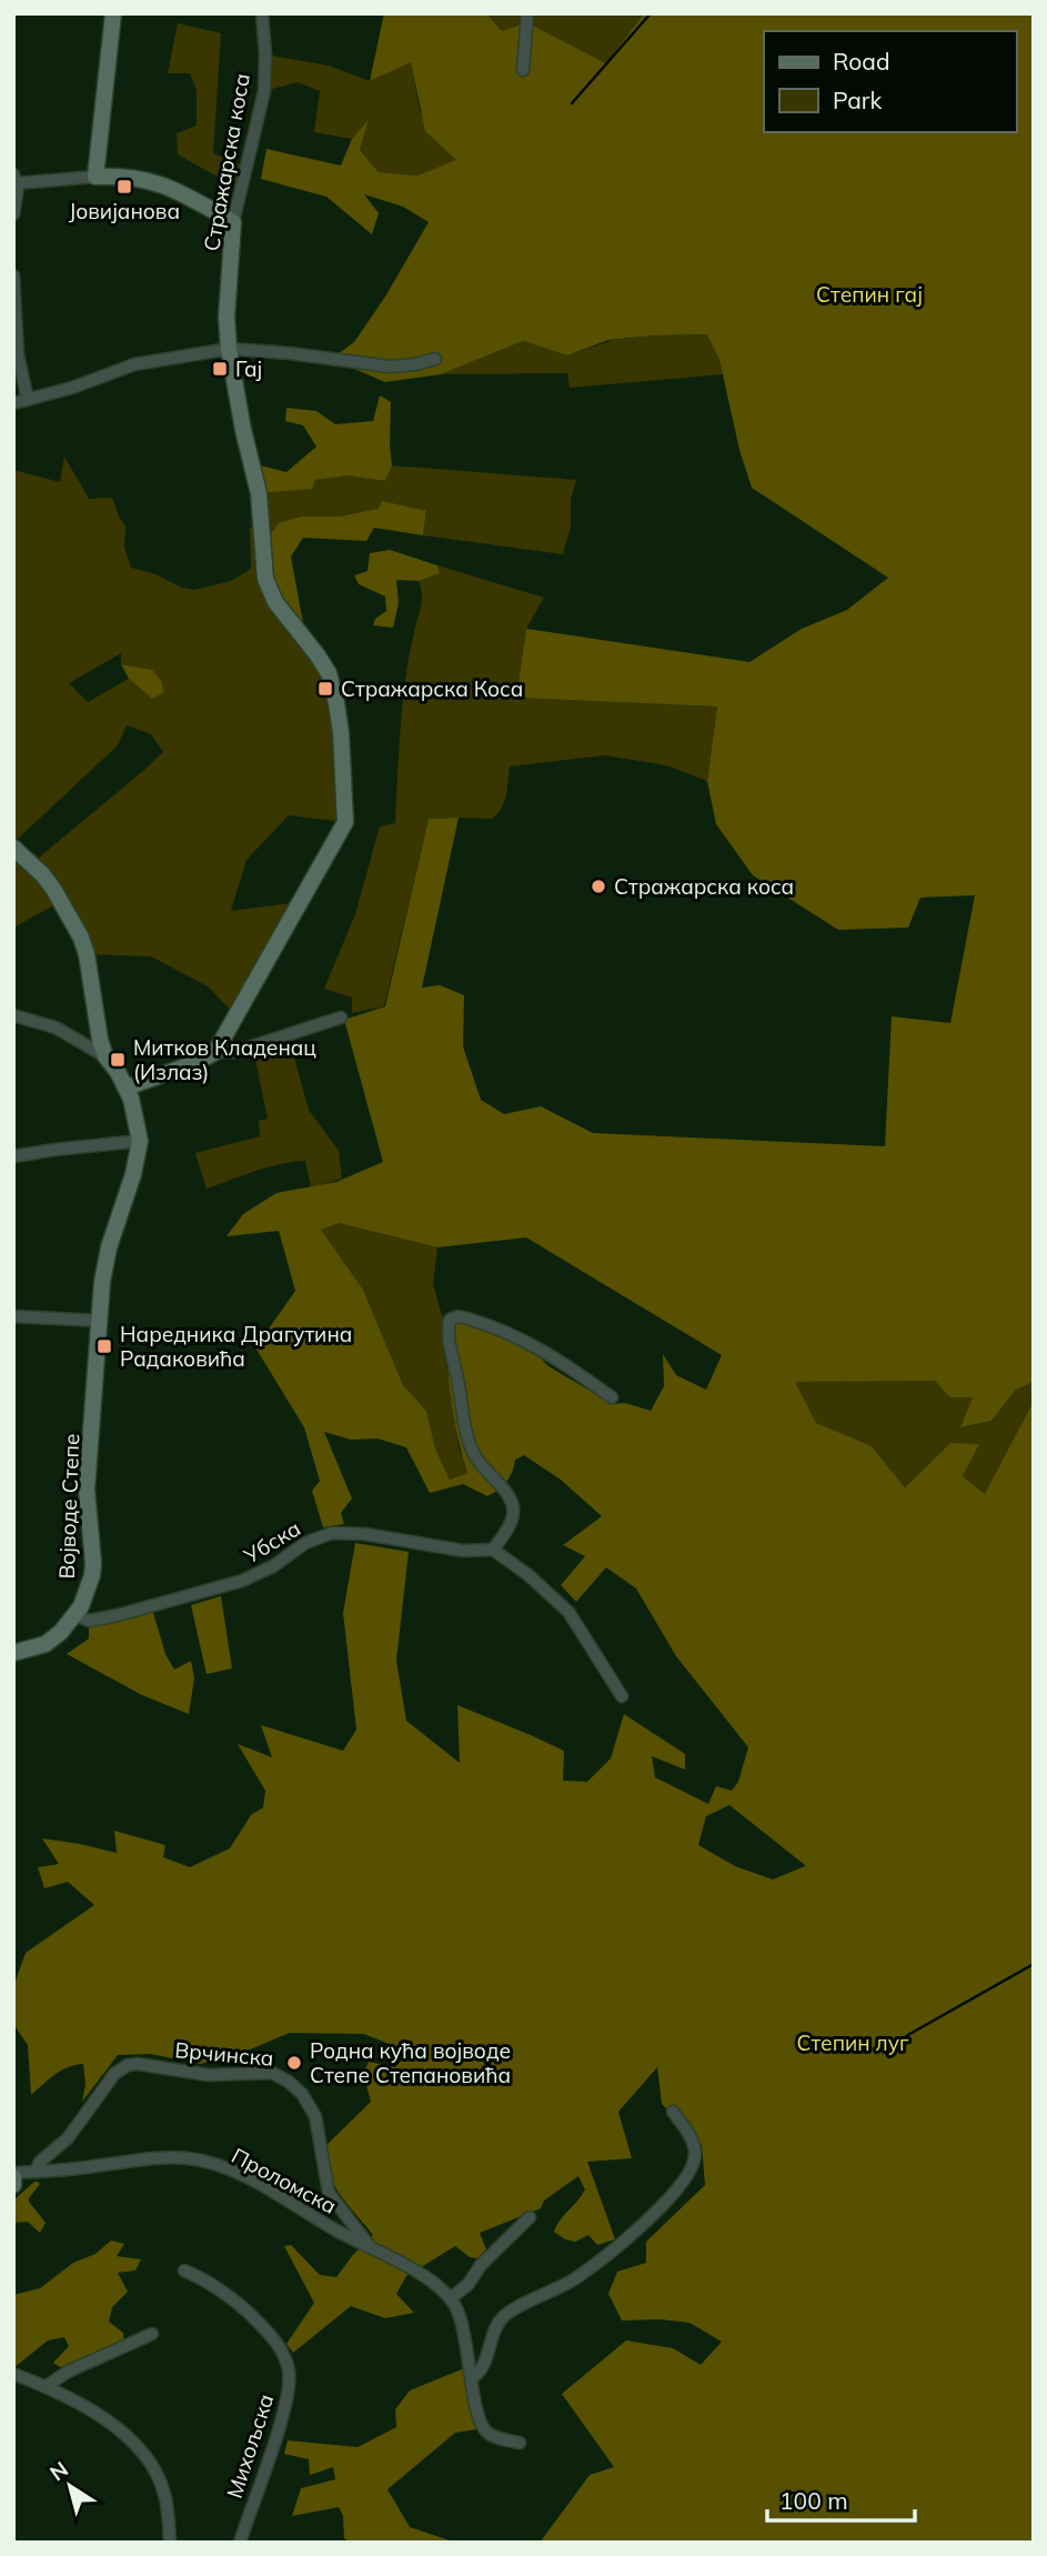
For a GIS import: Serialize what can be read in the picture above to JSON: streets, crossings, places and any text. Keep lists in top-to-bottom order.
{
  "streets": {
    "street": [
      "Стражарска коса",
      "Војводе Степе",
      "Убска",
      "Врчинска",
      "Проломска",
      "Михољска"
    ]
  },
  "crossings": [
    ["Војводе Степе", "Убска"],
    ["Врчинска", "Проломска"]
  ],
  "parks": ["Степин гај", "Степин луг"],
  "places": {
    "transit": [
      "Јовијанова",
      "Гај",
      "Стражарска Коса",
      "Митков Кладенац (Излаз)",
      "Наредника Драгутина Радаковића"
    ],
    "other": ["Стражарска коса", "Родна кућа војводе Степе Степановића"]
  },
  "legend": ["Road", "Park"],
  "scale_bar": "100 m",
  "north": "top left"
}
